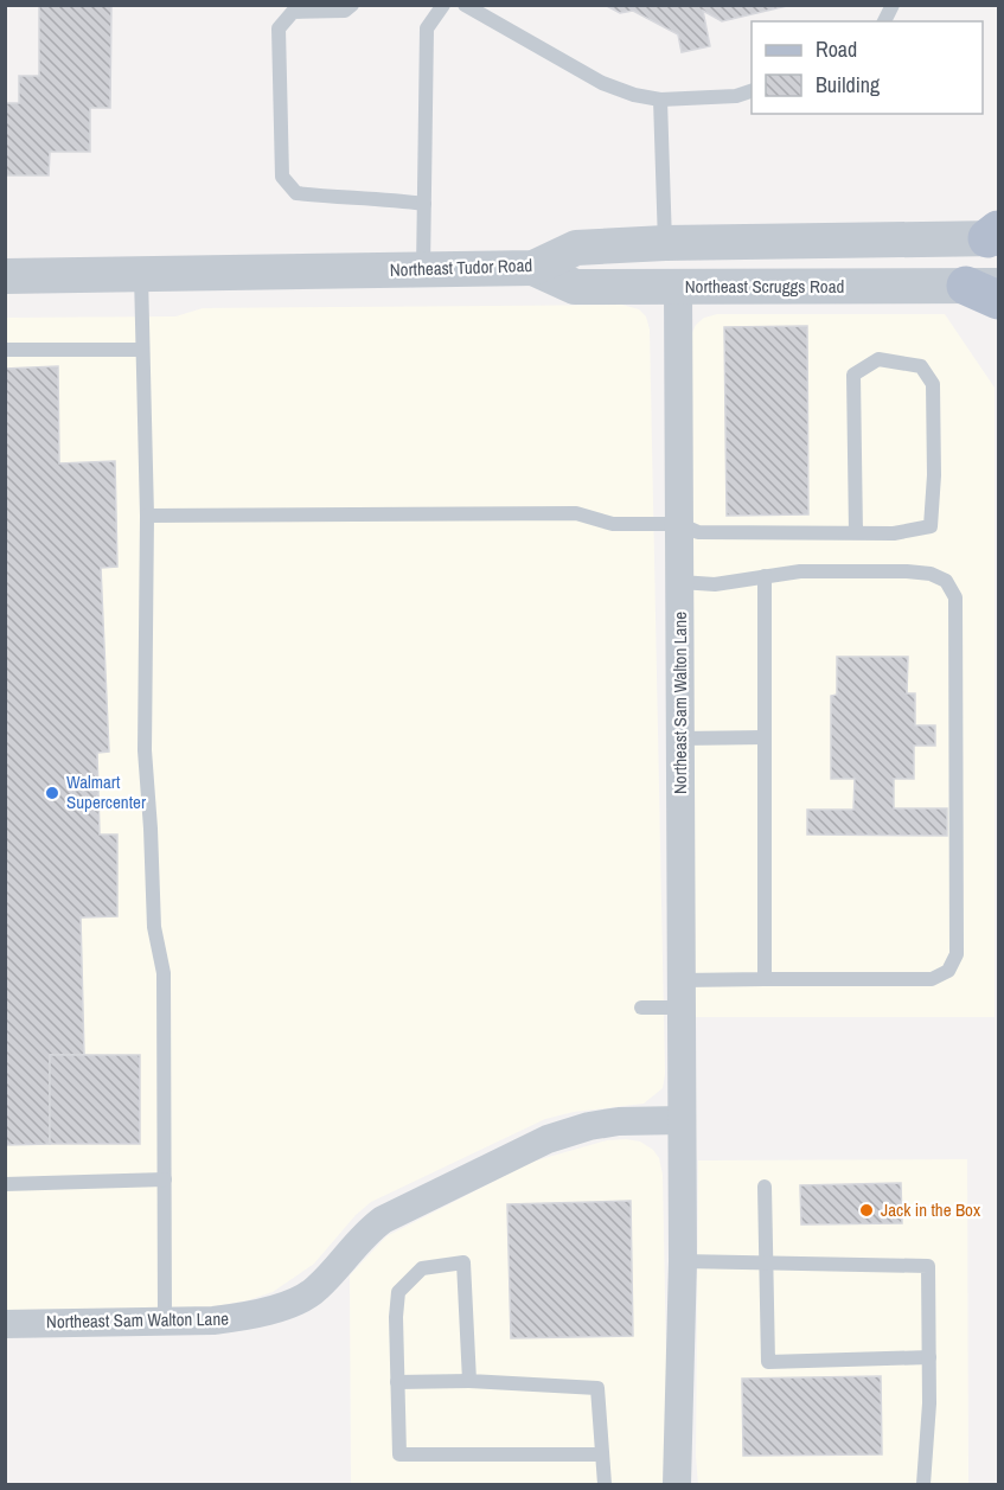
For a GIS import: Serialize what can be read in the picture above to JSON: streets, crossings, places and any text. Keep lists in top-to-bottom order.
{
  "streets": {
    "street": ["Northeast Tudor Road", "Northeast Scruggs Road", "Northeast Sam Walton Lane"]
  },
  "crossings": [
    ["Northeast Tudor Road", "Northeast Scruggs Road"],
    ["Northeast Scruggs Road", "Northeast Sam Walton Lane"]
  ],
  "places": ["Walmart Supercenter", "Jack in the Box"],
  "legend": ["Road", "Building"]
}
